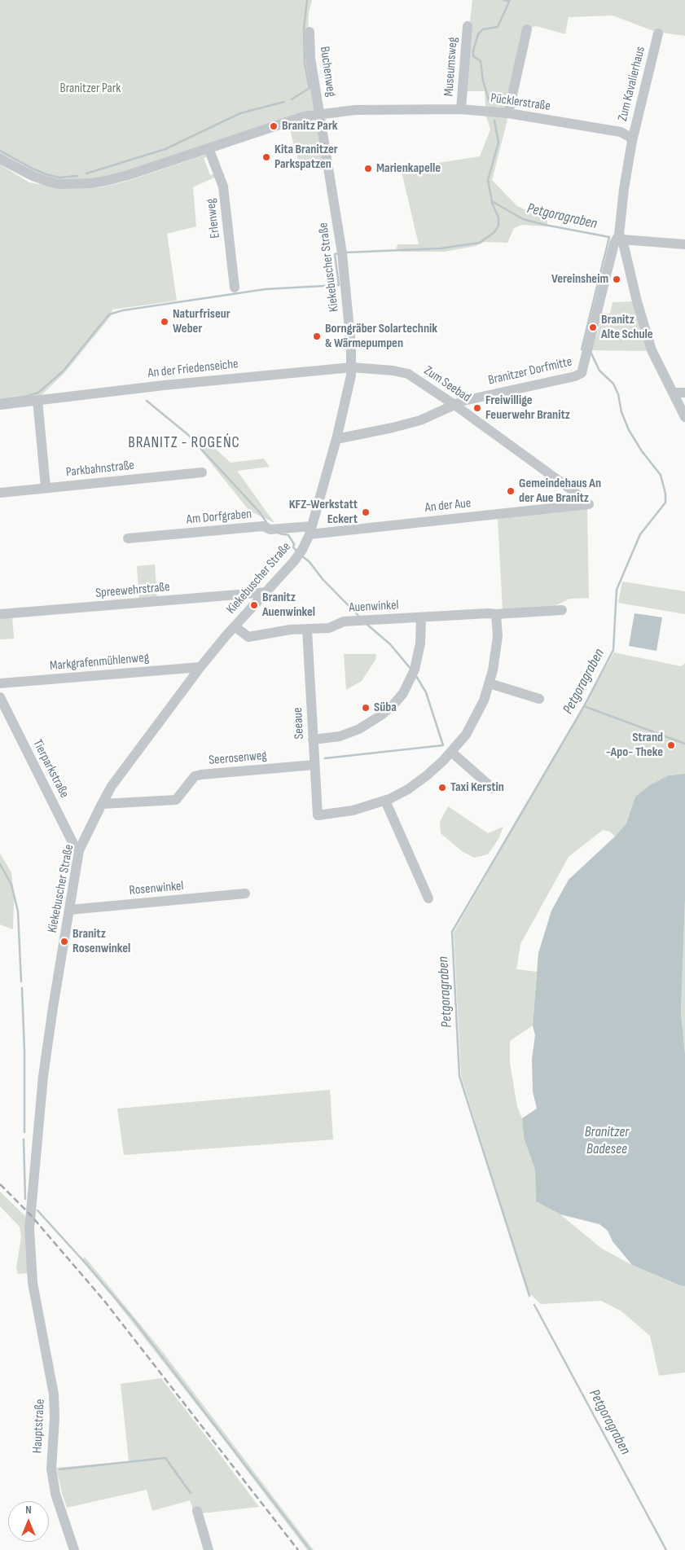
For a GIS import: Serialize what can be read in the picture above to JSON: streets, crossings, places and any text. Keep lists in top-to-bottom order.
{
  "streets": {
    "street": [
      "Museumsweg",
      "Buchenweg",
      "Zum Kavalierhaus",
      "Pücklerstraße",
      "Erlenweg",
      "Kiekebuscher Straße",
      "An der Friedenseiche",
      "Branitzer Dorfmitte",
      "Zum Seebad",
      "Parkbahnstraße",
      "An der Aue",
      "Am Dorfgraben",
      "Spreewehrstraße",
      "Auenwinkel",
      "Markgrafenmühlenweg",
      "Seeaue",
      "Seerosenweg",
      "Tierparkstraße",
      "Rosenwinkel",
      "Hauptstraße"
    ]
  },
  "crossings": [
    ["Museumsweg", "Pücklerstraße"],
    ["Buchenweg", "Pücklerstraße"],
    ["Buchenweg", "Kiekebuscher Straße"],
    ["Zum Kavalierhaus", "Pücklerstraße"],
    ["Zum Kavalierhaus", "Branitzer Dorfmitte"],
    ["Pücklerstraße", "Kiekebuscher Straße"],
    ["Pücklerstraße", "Branitzer Dorfmitte"],
    ["Kiekebuscher Straße", "An der Friedenseiche"],
    ["Kiekebuscher Straße", "Branitzer Dorfmitte"],
    ["Kiekebuscher Straße", "Zum Seebad"],
    ["Kiekebuscher Straße", "An der Aue"],
    ["Kiekebuscher Straße", "Am Dorfgraben"],
    ["Kiekebuscher Straße", "Spreewehrstraße"],
    ["Kiekebuscher Straße", "Auenwinkel"],
    ["Kiekebuscher Straße", "Markgrafenmühlenweg"],
    ["Kiekebuscher Straße", "Seerosenweg"],
    ["Kiekebuscher Straße", "Tierparkstraße"],
    ["Kiekebuscher Straße", "Rosenwinkel"],
    ["Kiekebuscher Straße", "Hauptstraße"],
    ["An der Friedenseiche", "Zum Seebad"],
    ["Branitzer Dorfmitte", "Zum Seebad"],
    ["An der Aue", "Am Dorfgraben"],
    ["Auenwinkel", "Seeaue"],
    ["Seeaue", "Seerosenweg"]
  ],
  "districts": ["BRANITZ - ROGEŃC"],
  "water": ["Petgoragraben", "Branitzer Badesee"],
  "parks": ["Branitzer Park"],
  "places": [
    "Branitz Park",
    "Kita Branitzer Parkspatzen",
    "Marienkapelle",
    "Vereinsheim",
    "Naturfriseur Weber",
    "Branitz Alte Schule",
    "Borngräber Solartechnik & Wärmepumpen",
    "Freiwillige Feuerwehr Branitz",
    "Gemeindehaus An der Aue Branitz",
    "KFZ-Werkstatt Eckert",
    "Branitz Auenwinkel",
    "Süba",
    "Strand -Apo- Theke",
    "Taxi Kerstin",
    "Branitz Rosenwinkel"
  ],
  "north": "top"
}
